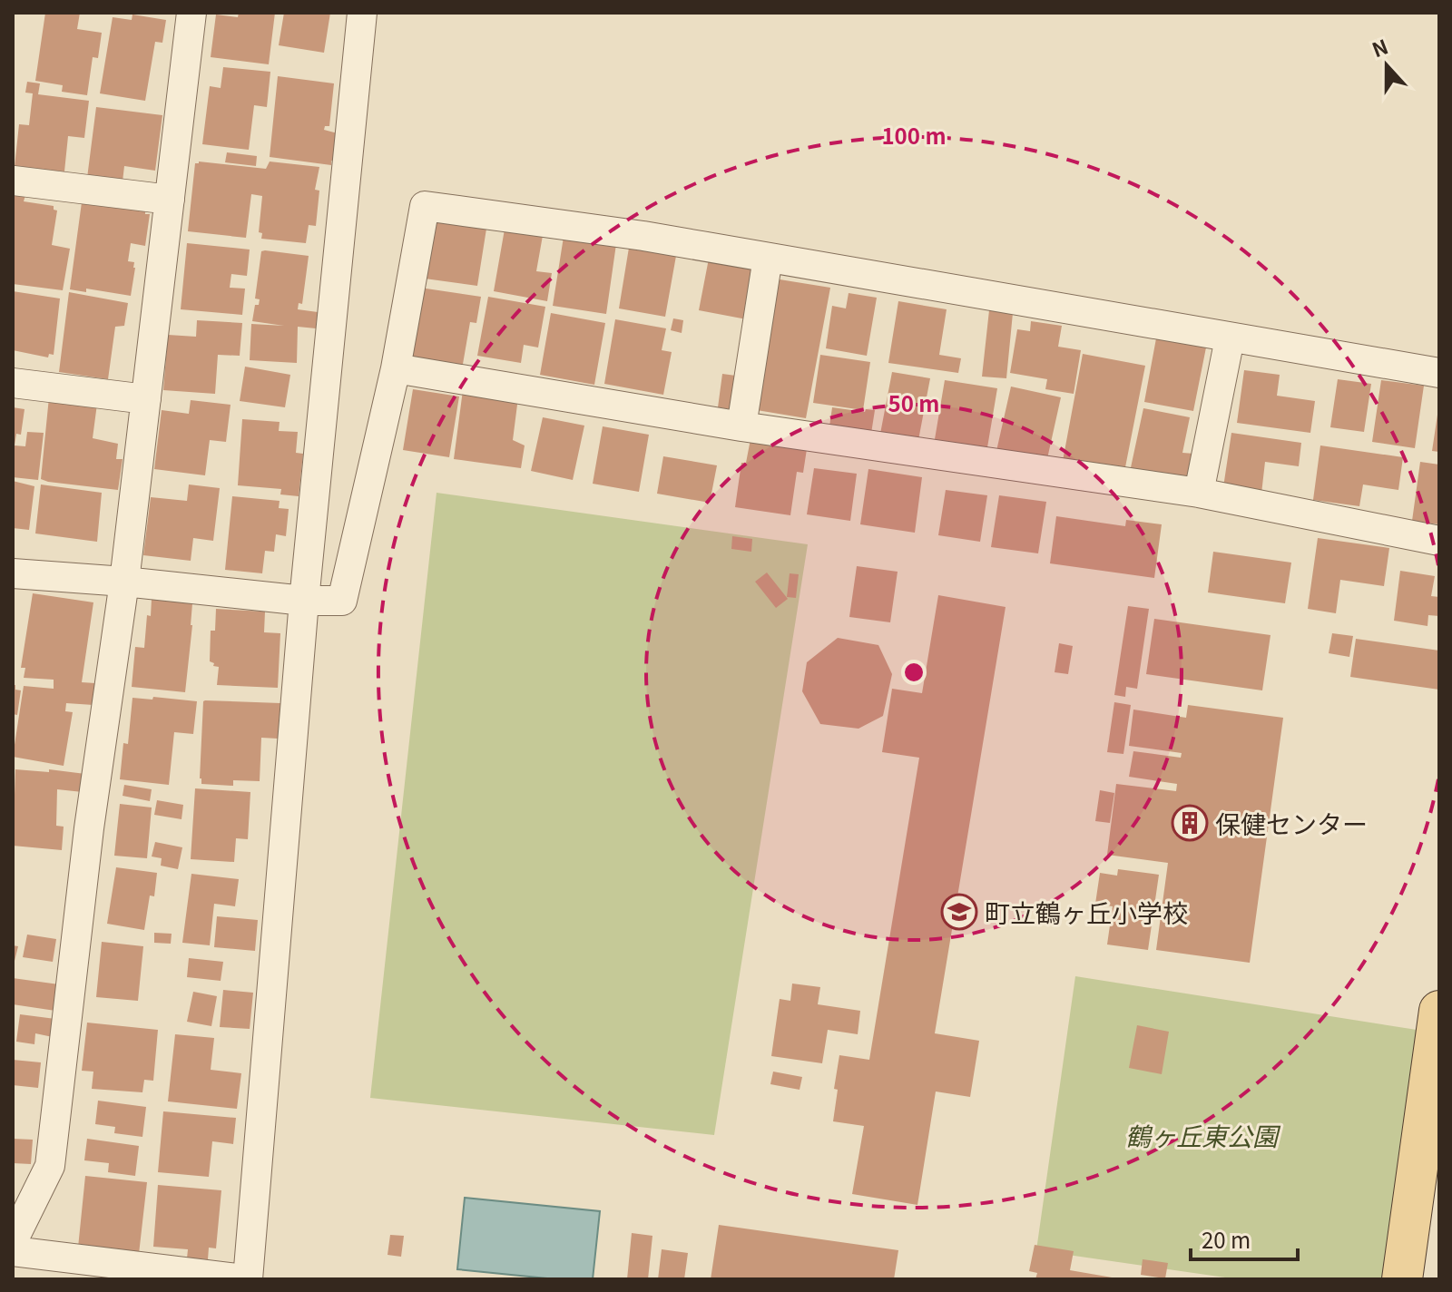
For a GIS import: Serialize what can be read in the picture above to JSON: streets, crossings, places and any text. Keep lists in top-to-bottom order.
{
  "parks": ["鶴ヶ丘東公園"],
  "places": {
    "building": ["保健センター"],
    "school or university": ["町立鶴ヶ丘小学校"]
  },
  "scale_bar": "20 m",
  "north": "top",
  "rings": ["100 m", "50 m"]
}
